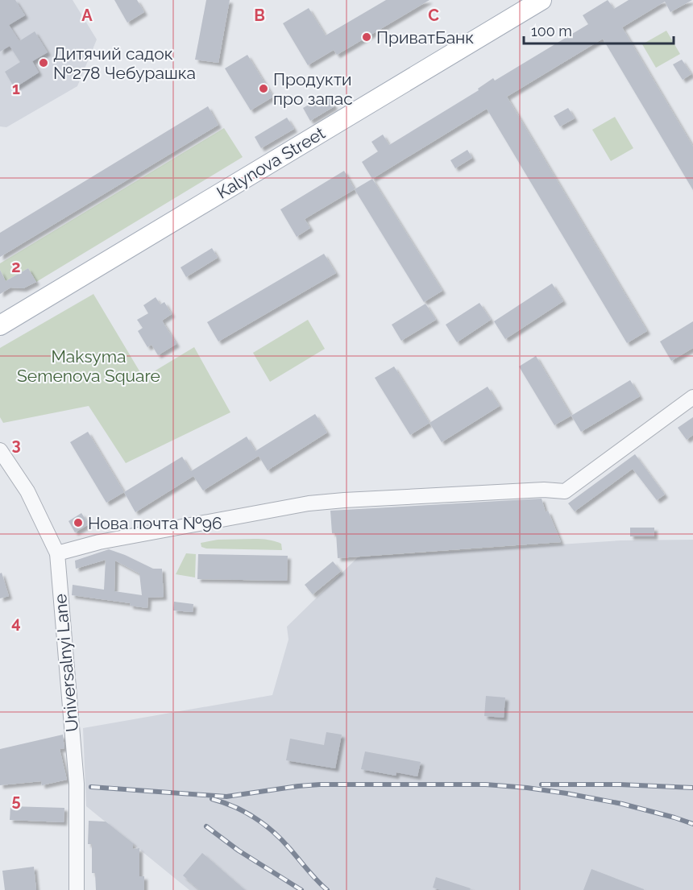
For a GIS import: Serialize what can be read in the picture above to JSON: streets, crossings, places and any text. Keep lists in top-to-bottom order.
{
  "streets": {
    "main road": ["Kalynova Street"],
    "street": ["Universalnyi Lane"]
  },
  "parks": ["Maksyma Semenova Square"],
  "places": [
    "ПриватБанк",
    "Дитячий садок №278 Чебурашка",
    "Продукти про запас",
    "Нова почта №96"
  ],
  "scale_bar": "100 m",
  "grid": {
    "columns": ["A", "B", "C"],
    "rows": [
      "1",
      "2",
      "3",
      "4",
      "5"
    ]
  }
}
